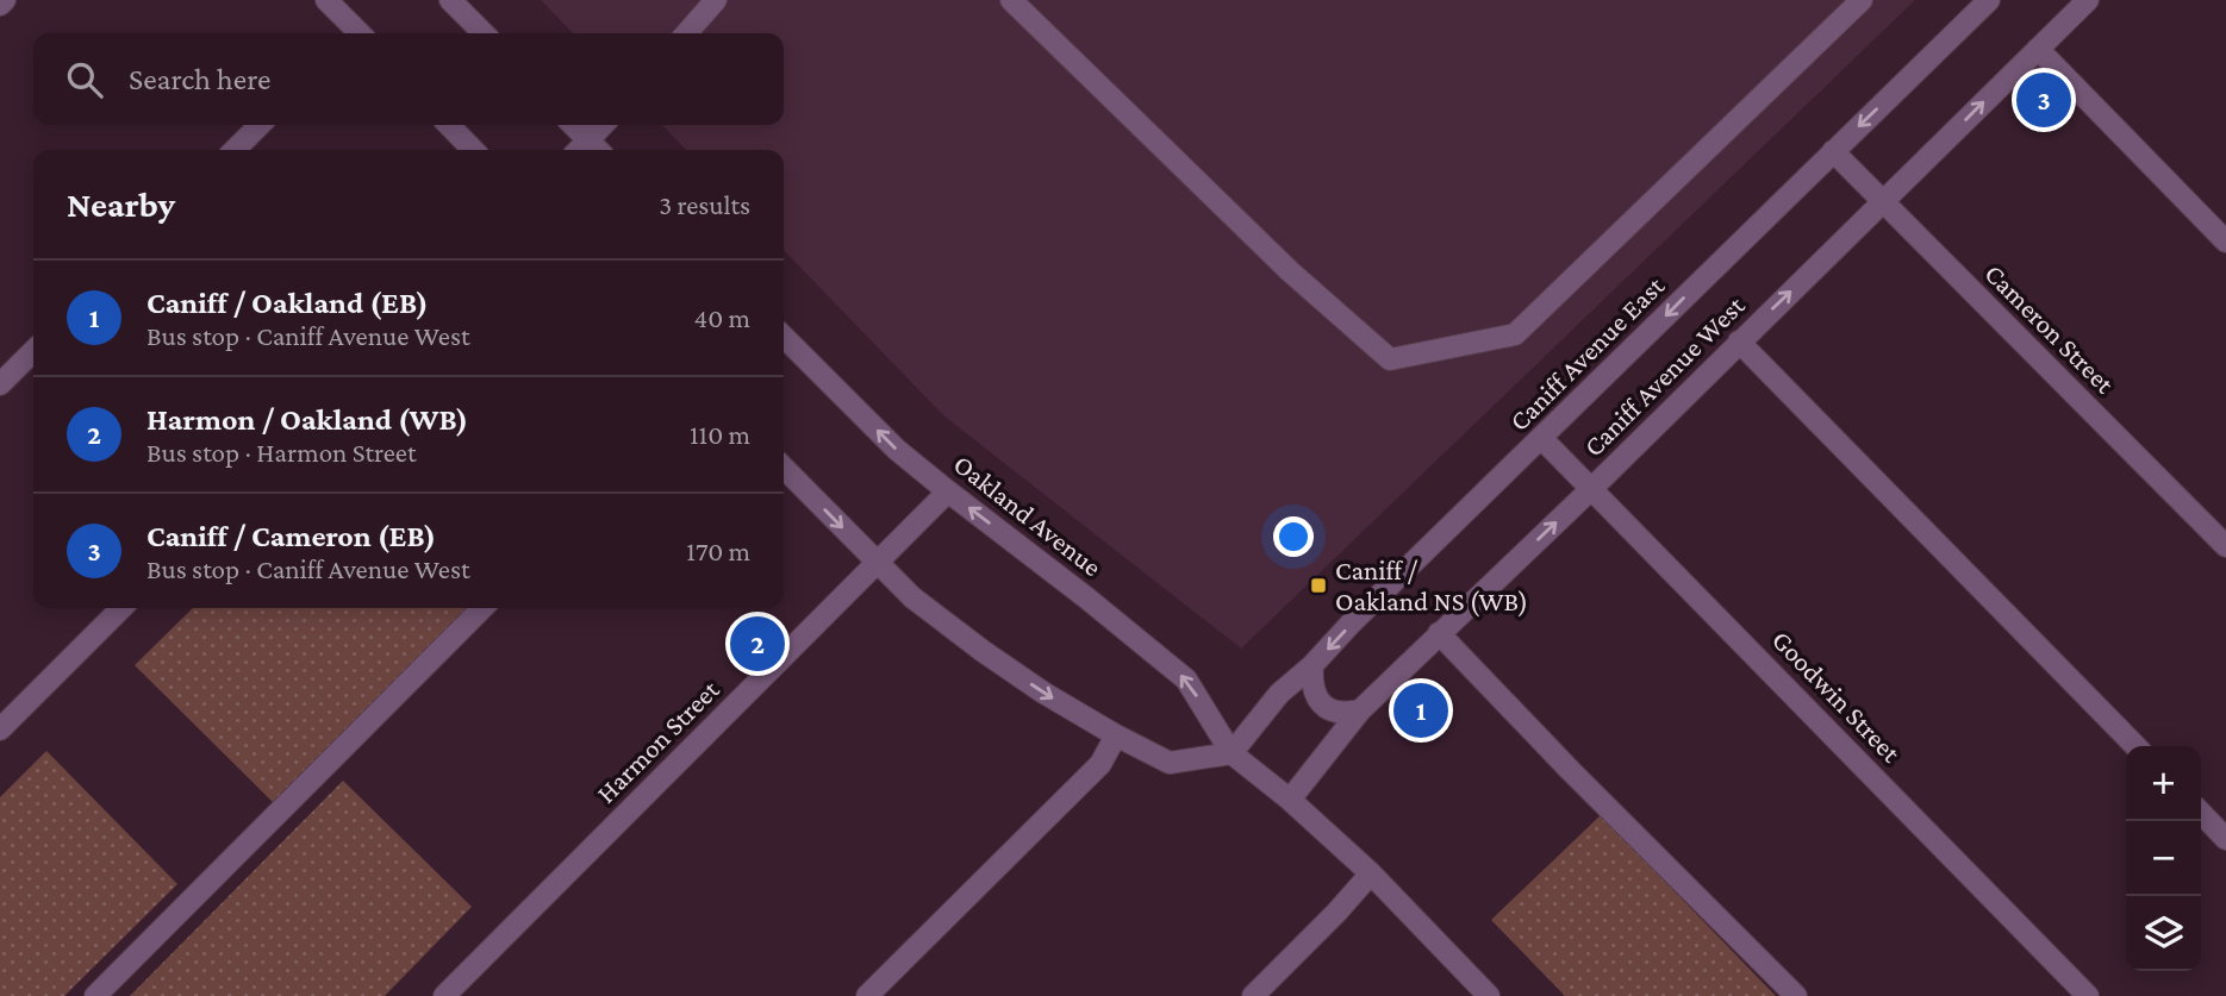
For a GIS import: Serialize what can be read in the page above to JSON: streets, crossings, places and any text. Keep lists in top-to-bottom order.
{
  "streets": {
    "street": [
      "Cameron Street",
      "Caniff Avenue East",
      "Caniff Avenue West",
      "Oakland Avenue",
      "Goodwin Street",
      "Harmon Street"
    ]
  },
  "crossings": [
    ["Cameron Street", "Caniff Avenue East"],
    ["Cameron Street", "Caniff Avenue West"],
    ["Caniff Avenue East", "Oakland Avenue"],
    ["Caniff Avenue East", "Goodwin Street"],
    ["Caniff Avenue West", "Oakland Avenue"],
    ["Caniff Avenue West", "Goodwin Street"],
    ["Oakland Avenue", "Harmon Street"]
  ],
  "one_way": ["Caniff Avenue East", "Caniff Avenue West"],
  "places": {
    "transit": ["Caniff / Oakland NS (WB)"]
  },
  "page": {
    "search": "Search here",
    "pins": ["3", "2", "1"],
    "heading": ["Nearby", "3 results"],
    "list": [
      {
        "mark": "1",
        "name": "Caniff / Oakland (EB)",
        "note": "Bus stop · Caniff Avenue West",
        "value": "40 m"
      },
      {
        "mark": "2",
        "name": "Harmon / Oakland (WB)",
        "note": "Bus stop · Harmon Street",
        "value": "110 m"
      },
      {
        "mark": "3",
        "name": "Caniff / Cameron (EB)",
        "note": "Bus stop · Caniff Avenue West",
        "value": "170 m"
      }
    ],
    "map_buttons": ["+", "−"]
  }
}
